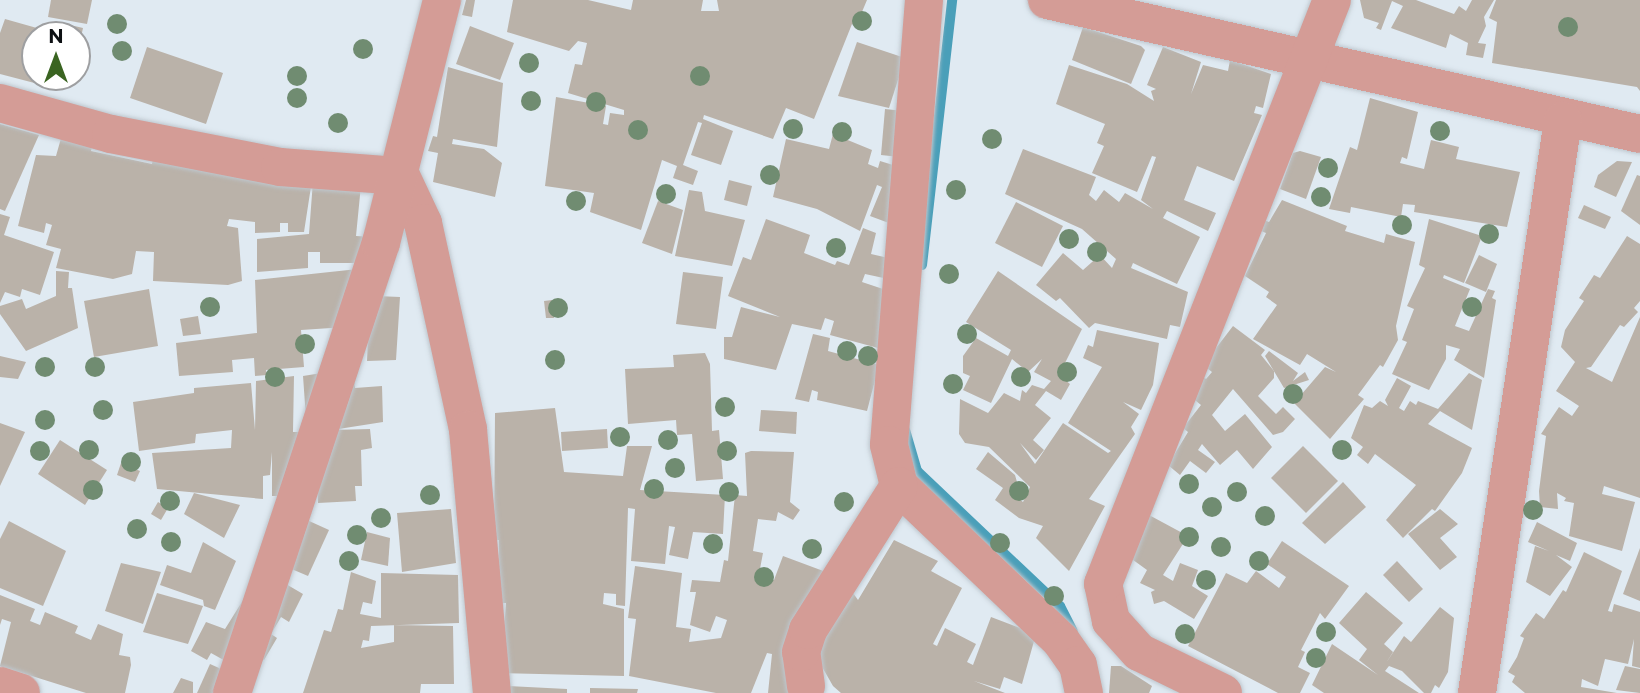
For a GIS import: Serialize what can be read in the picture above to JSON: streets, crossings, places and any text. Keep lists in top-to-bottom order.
{
  "north": "top"
}
